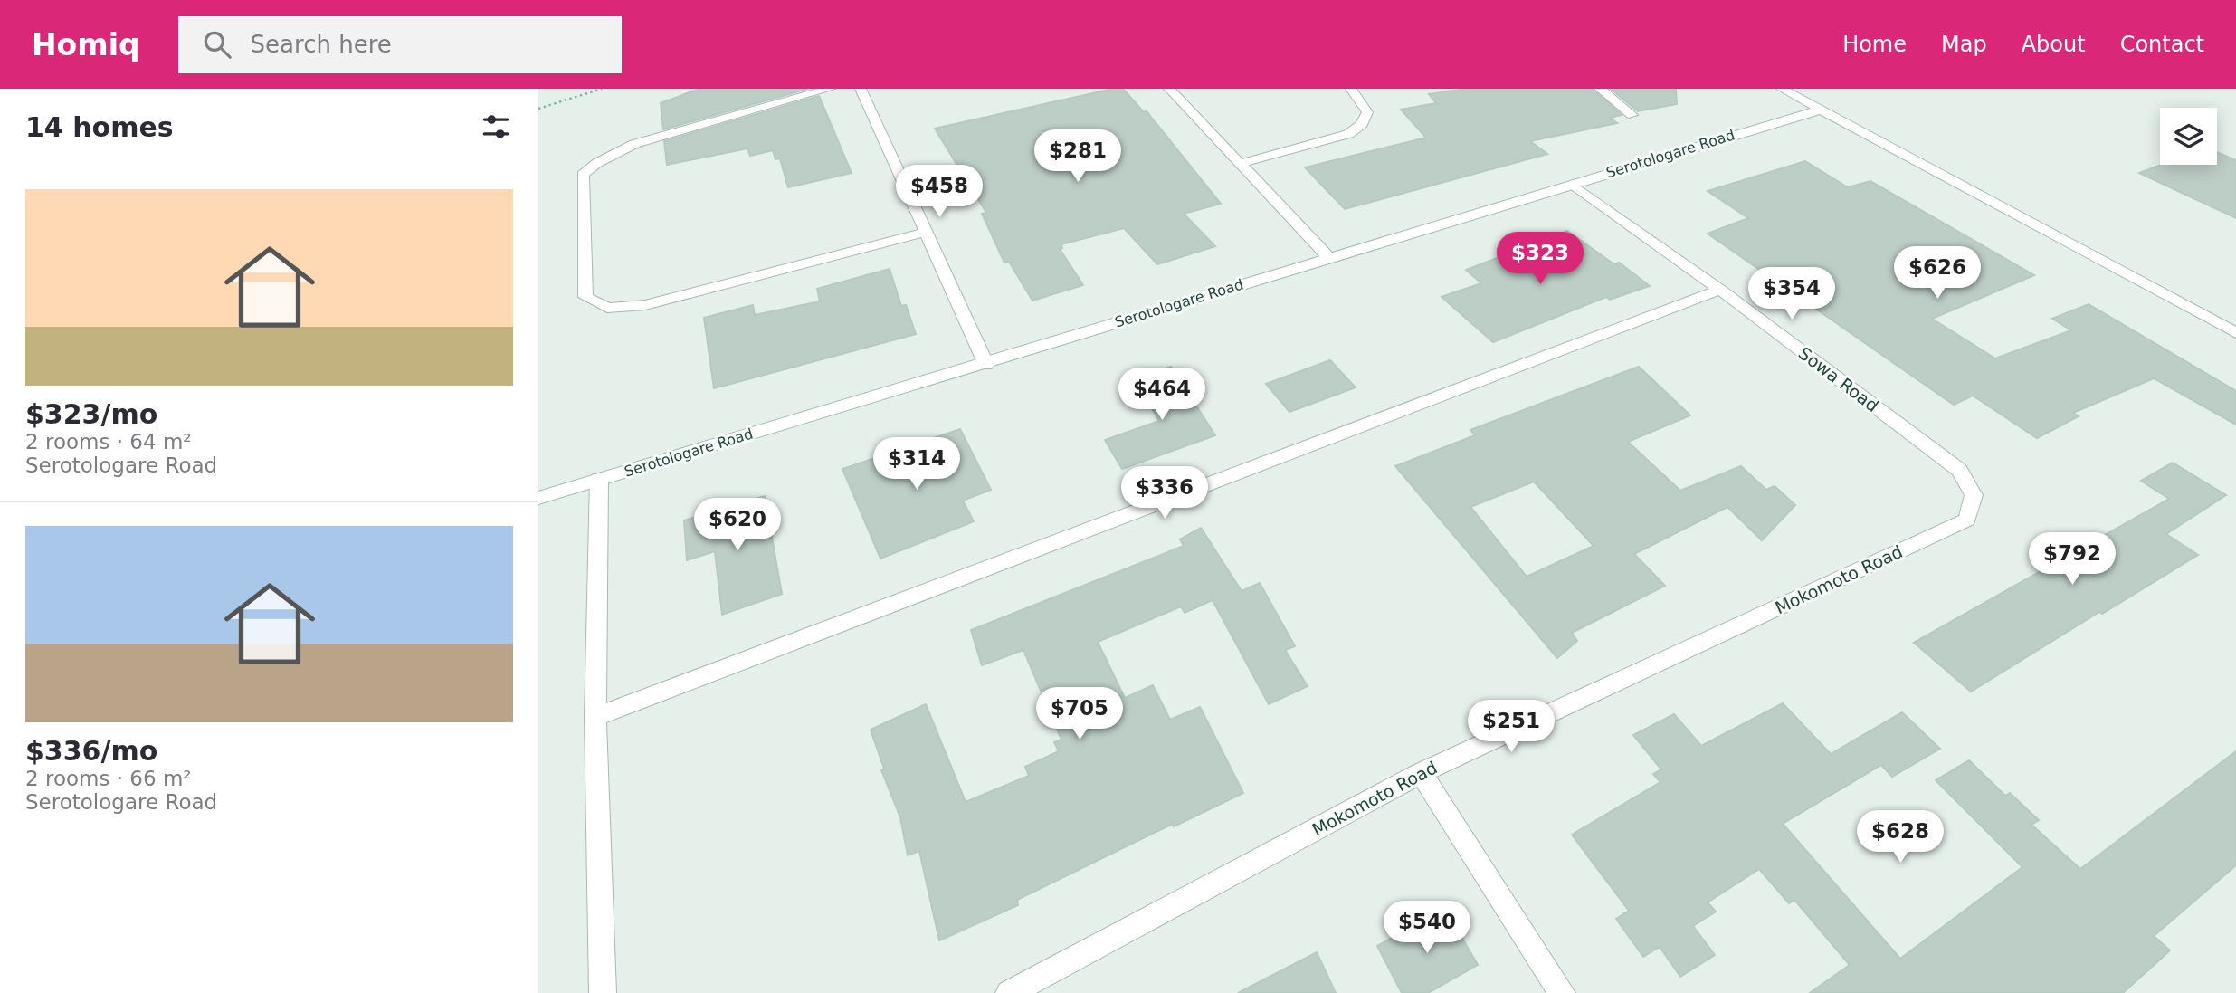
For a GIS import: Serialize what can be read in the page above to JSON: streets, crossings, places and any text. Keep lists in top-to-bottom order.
{
  "streets": {
    "street": ["Serotologare Road", "Sowa Road", "Mokomoto Road"]
  },
  "crossings": [
    ["Serotologare Road", "Sowa Road"],
    ["Sowa Road", "Mokomoto Road"]
  ],
  "page": {
    "header": "Homiq",
    "search": "Search here",
    "nav": [
      "Home",
      "Map",
      "About",
      "Contact"
    ],
    "heading": "14 homes",
    "price": [
      "$281",
      "$458",
      "$323",
      "$626",
      "$354",
      "$464",
      "$314",
      "$336",
      "$620",
      "$792",
      "$705",
      "$251",
      "$628",
      "$540"
    ],
    "list": [
      {
        "name": "$323/mo",
        "note": "2 rooms · 64 m² · Serotologare Road"
      },
      {
        "name": "$336/mo",
        "note": "2 rooms · 66 m² · Serotologare Road"
      }
    ]
  }
}
